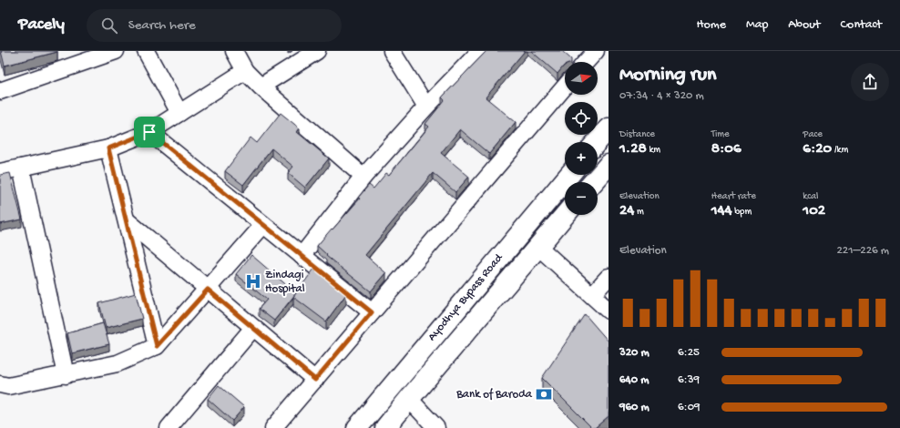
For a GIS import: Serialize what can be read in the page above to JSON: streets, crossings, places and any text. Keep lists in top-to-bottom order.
{
  "streets": {
    "main road": ["Ayodhya Bypass Road"]
  },
  "places": {
    "hospital": ["Zindagi Hospital"],
    "bank": ["Bank of Baroda"]
  },
  "north": "right",
  "page": {
    "header": "Pacely",
    "search": "Search here",
    "nav": [
      "Home",
      "Map",
      "About",
      "Contact"
    ],
    "heading": ["Morning run", "07:34 · 4 × 320 m"],
    "map_buttons": ["+", "−"],
    "stats": [
      ["Distance", "1.28 km"],
      ["Time", "8:06"],
      ["Pace", "6:20 /km"],
      ["Elevation", "24 m"],
      ["Heart rate", "144 bpm"],
      ["kcal", "102"]
    ],
    "chart": ["Elevation", "221–226 m"],
    "list": [
      {
        "name": "320 m",
        "note": "6:25"
      },
      {
        "name": "640 m",
        "note": "6:39"
      },
      {
        "name": "960 m",
        "note": "6:09"
      }
    ]
  }
}
